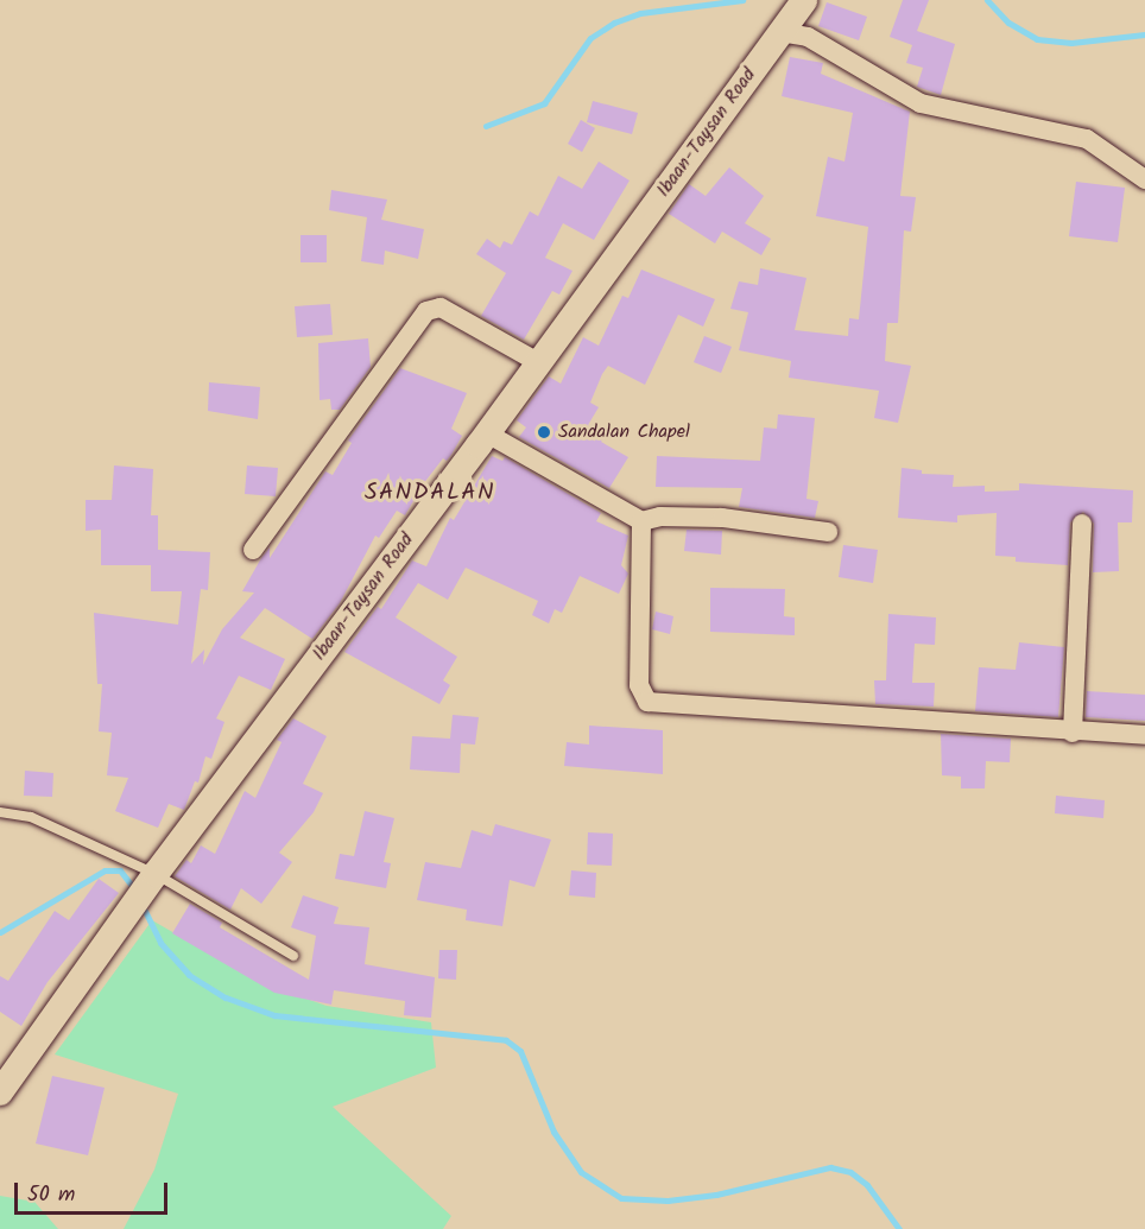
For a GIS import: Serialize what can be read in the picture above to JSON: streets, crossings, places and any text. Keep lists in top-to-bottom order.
{
  "streets": {
    "main road": ["Ibaan-Taysan Road"]
  },
  "districts": ["SANDALAN"],
  "places": ["Sandalan Chapel"],
  "scale_bar": "50 m"
}
